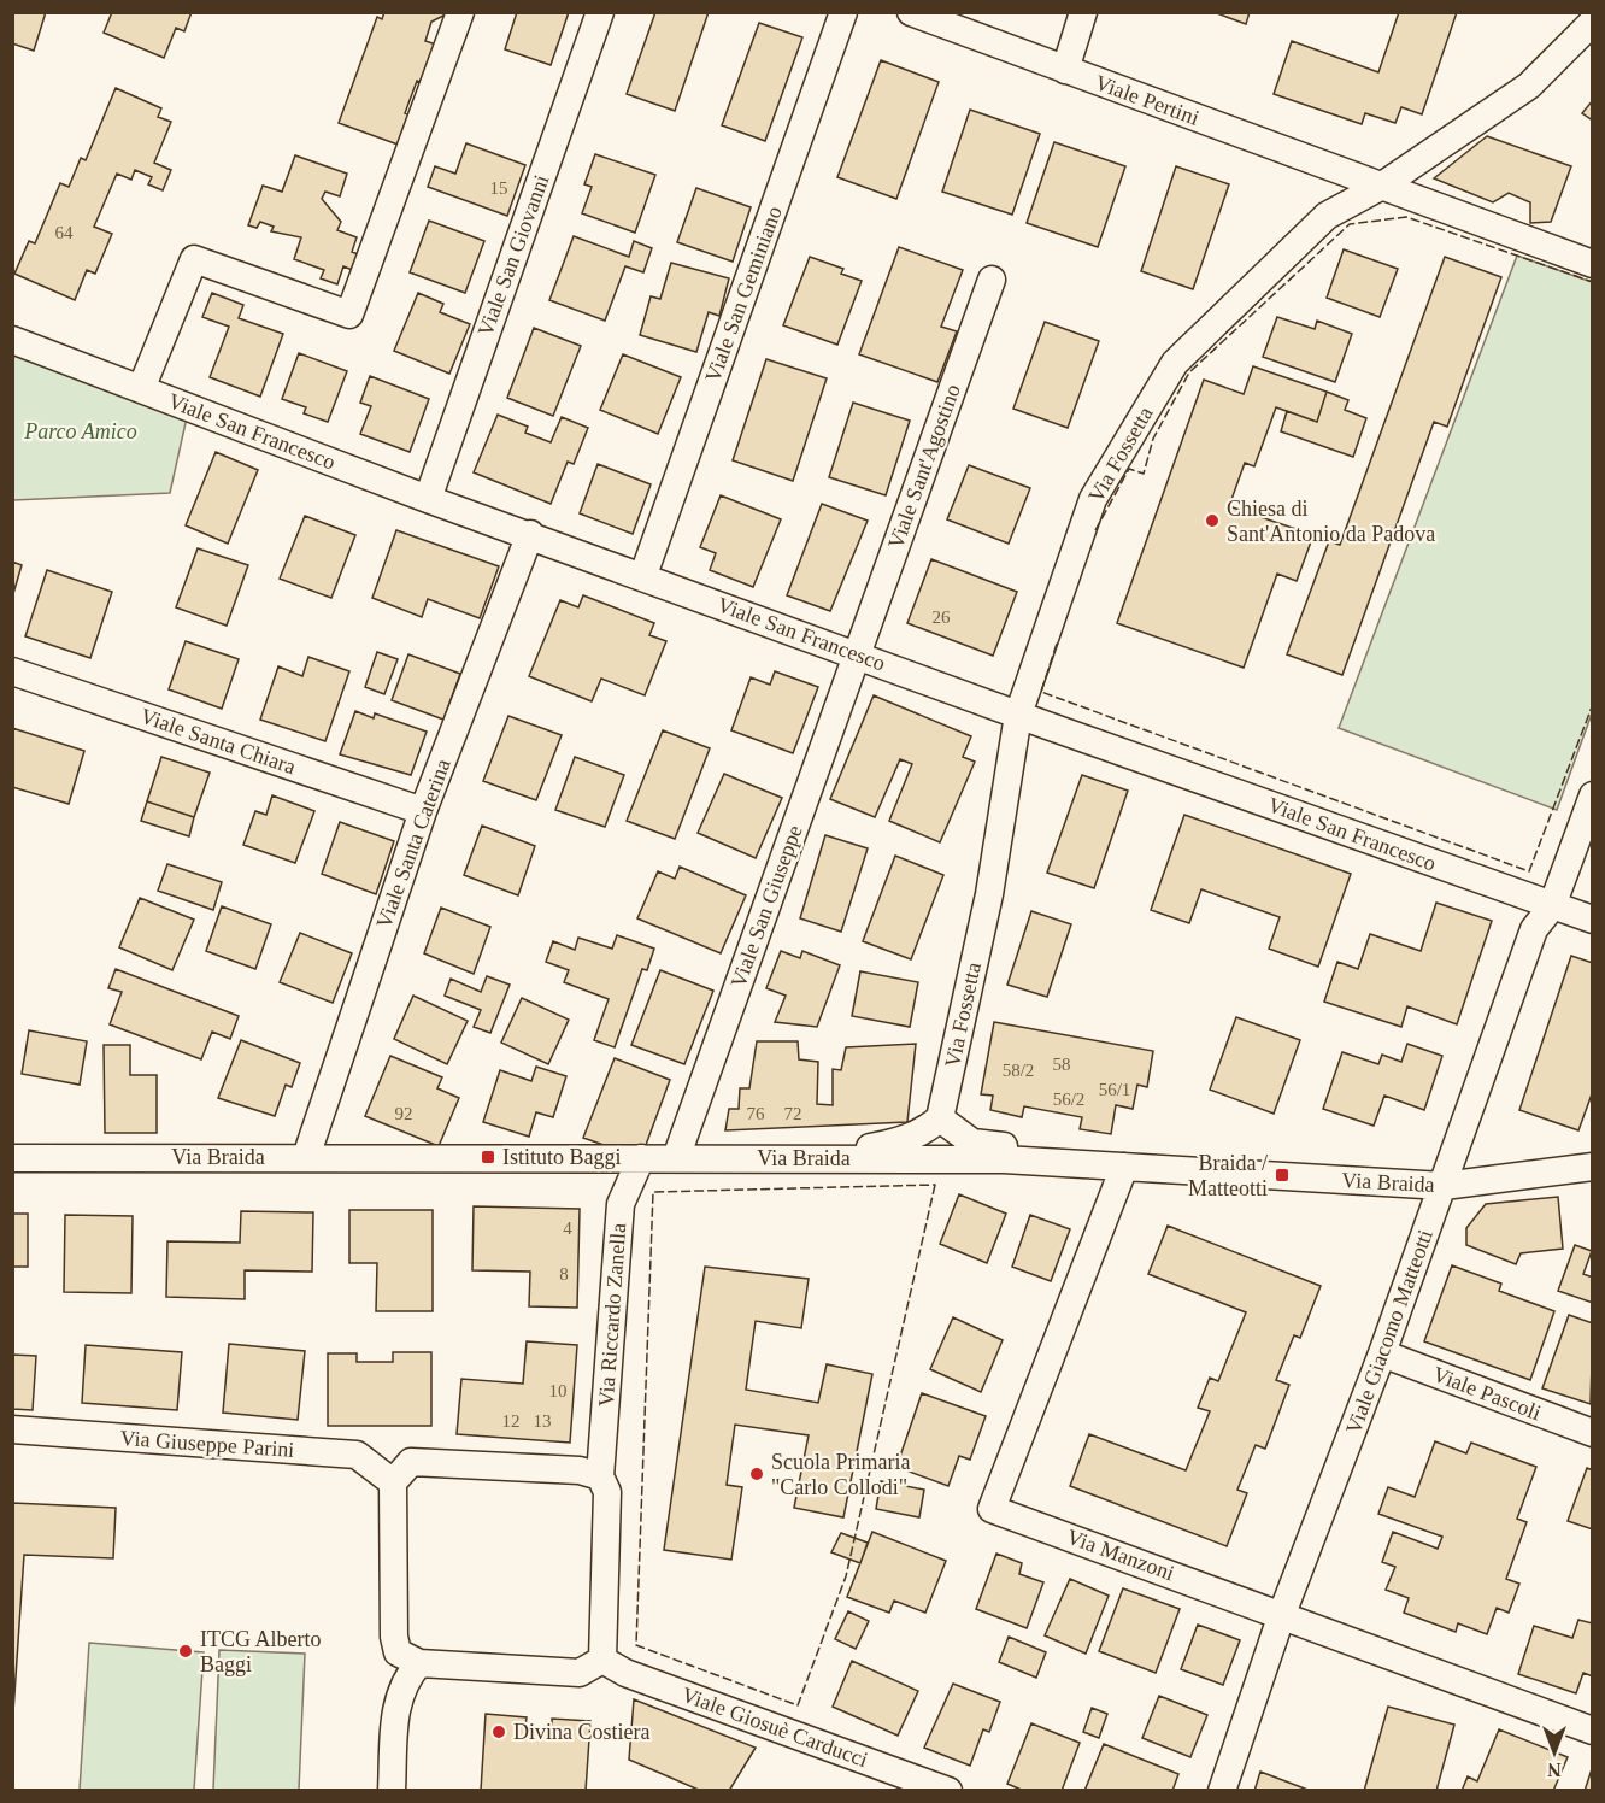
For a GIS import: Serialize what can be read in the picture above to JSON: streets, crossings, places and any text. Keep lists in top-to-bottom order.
{
  "streets": {
    "street": [
      "Viale Pertini",
      "Viale San Giovanni",
      "Viale San Geminiano",
      "Viale San Francesco",
      "Via Fossetta",
      "Viale Sant'Agostino",
      "Viale Santa Chiara",
      "Viale Santa Caterina",
      "Viale San Giuseppe",
      "Via Braida",
      "Via Riccardo Zanella",
      "Viale Giacomo Matteotti",
      "Viale Pascoli",
      "Via Giuseppe Parini",
      "Via Manzoni",
      "Viale Giosuè Carducci"
    ]
  },
  "crossings": [
    ["Viale Pertini", "Via Fossetta"],
    ["Viale San Giovanni", "Viale San Francesco"],
    ["Viale San Geminiano", "Viale San Francesco"],
    ["Viale San Francesco", "Via Fossetta"],
    ["Viale San Francesco", "Viale Sant'Agostino"],
    ["Viale San Francesco", "Viale Santa Caterina"],
    ["Viale San Francesco", "Viale San Giuseppe"],
    ["Viale San Francesco", "Viale Giacomo Matteotti"],
    ["Viale Sant'Agostino", "Viale San Giuseppe"],
    ["Viale Santa Chiara", "Viale Santa Caterina"],
    ["Viale Santa Caterina", "Via Braida"],
    ["Viale San Giuseppe", "Via Braida"],
    ["Via Braida", "Via Riccardo Zanella"],
    ["Via Braida", "Viale Giacomo Matteotti"],
    ["Via Braida", "Via Manzoni"],
    ["Via Riccardo Zanella", "Viale Giosuè Carducci"],
    ["Viale Giacomo Matteotti", "Viale Pascoli"],
    ["Viale Giacomo Matteotti", "Via Manzoni"]
  ],
  "parks": ["Parco Amico"],
  "places": {
    "other": [
      "Chiesa di Sant'Antonio da Padova",
      "Scuola Primaria \"Carlo Collodi\"",
      "ITCG Alberto Baggi",
      "Divina Costiera"
    ],
    "transit": ["Istituto Baggi", "Braida / Matteotti"]
  },
  "house_numbers": [
    "15",
    "64",
    "26",
    "58",
    "58/2",
    "56/1",
    "56/2",
    "92",
    "76",
    "72",
    "4",
    "8",
    "10",
    "12",
    "13"
  ],
  "north": "bottom"
}
